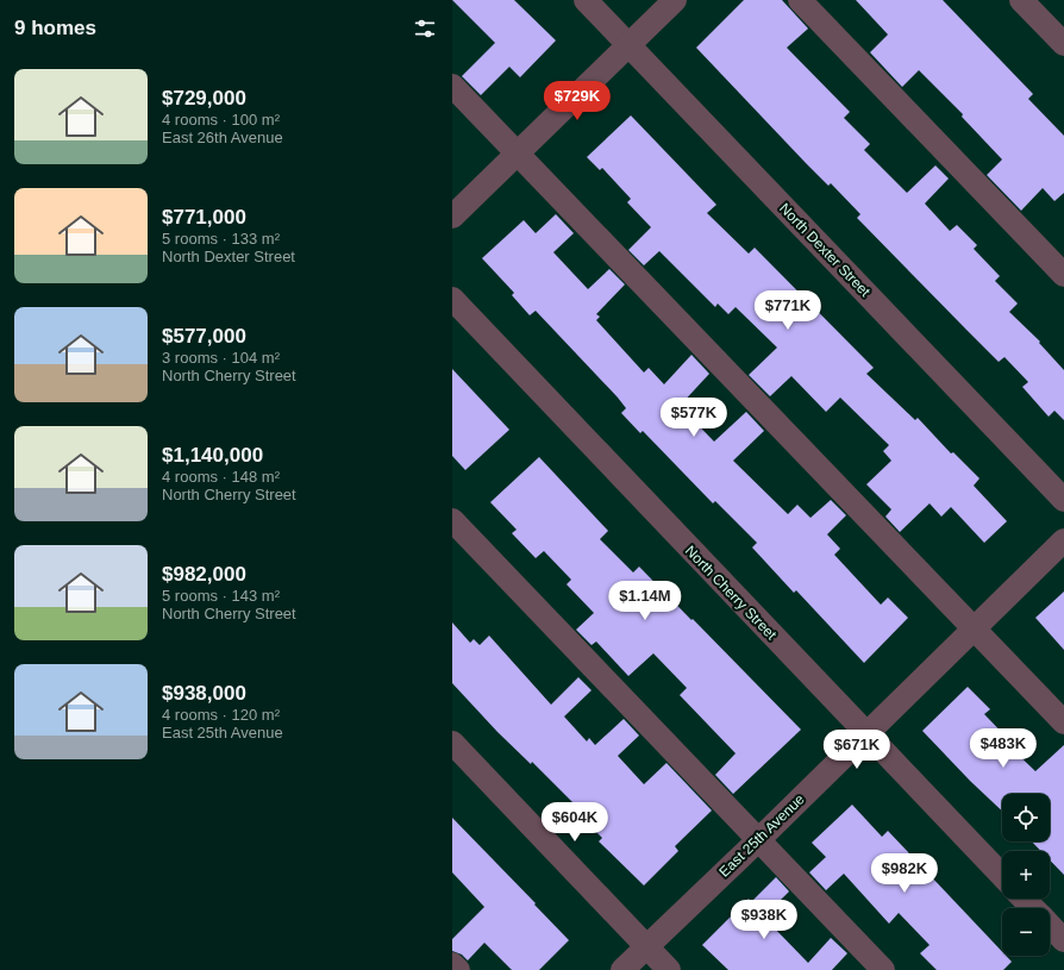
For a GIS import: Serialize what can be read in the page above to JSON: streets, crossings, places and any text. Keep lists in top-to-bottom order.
{
  "streets": {
    "street": ["North Dexter Street", "North Cherry Street", "East 25th Avenue"]
  },
  "crossings": [
    ["North Cherry Street", "East 25th Avenue"]
  ],
  "page": {
    "heading": "9 homes",
    "list": [
      {
        "name": "$729,000",
        "note": "4 rooms · 100 m² · East 26th Avenue"
      },
      {
        "name": "$771,000",
        "note": "5 rooms · 133 m² · North Dexter Street"
      },
      {
        "name": "$577,000",
        "note": "3 rooms · 104 m² · North Cherry Street"
      },
      {
        "name": "$1,140,000",
        "note": "4 rooms · 148 m² · North Cherry Street"
      },
      {
        "name": "$982,000",
        "note": "5 rooms · 143 m² · North Cherry Street"
      },
      {
        "name": "$938,000",
        "note": "4 rooms · 120 m² · East 25th Avenue"
      }
    ],
    "price": [
      "$729K",
      "$771K",
      "$577K",
      "$1.14M",
      "$483K",
      "$671K",
      "$604K",
      "$982K",
      "$938K"
    ],
    "map_buttons": ["+", "−"]
  }
}
